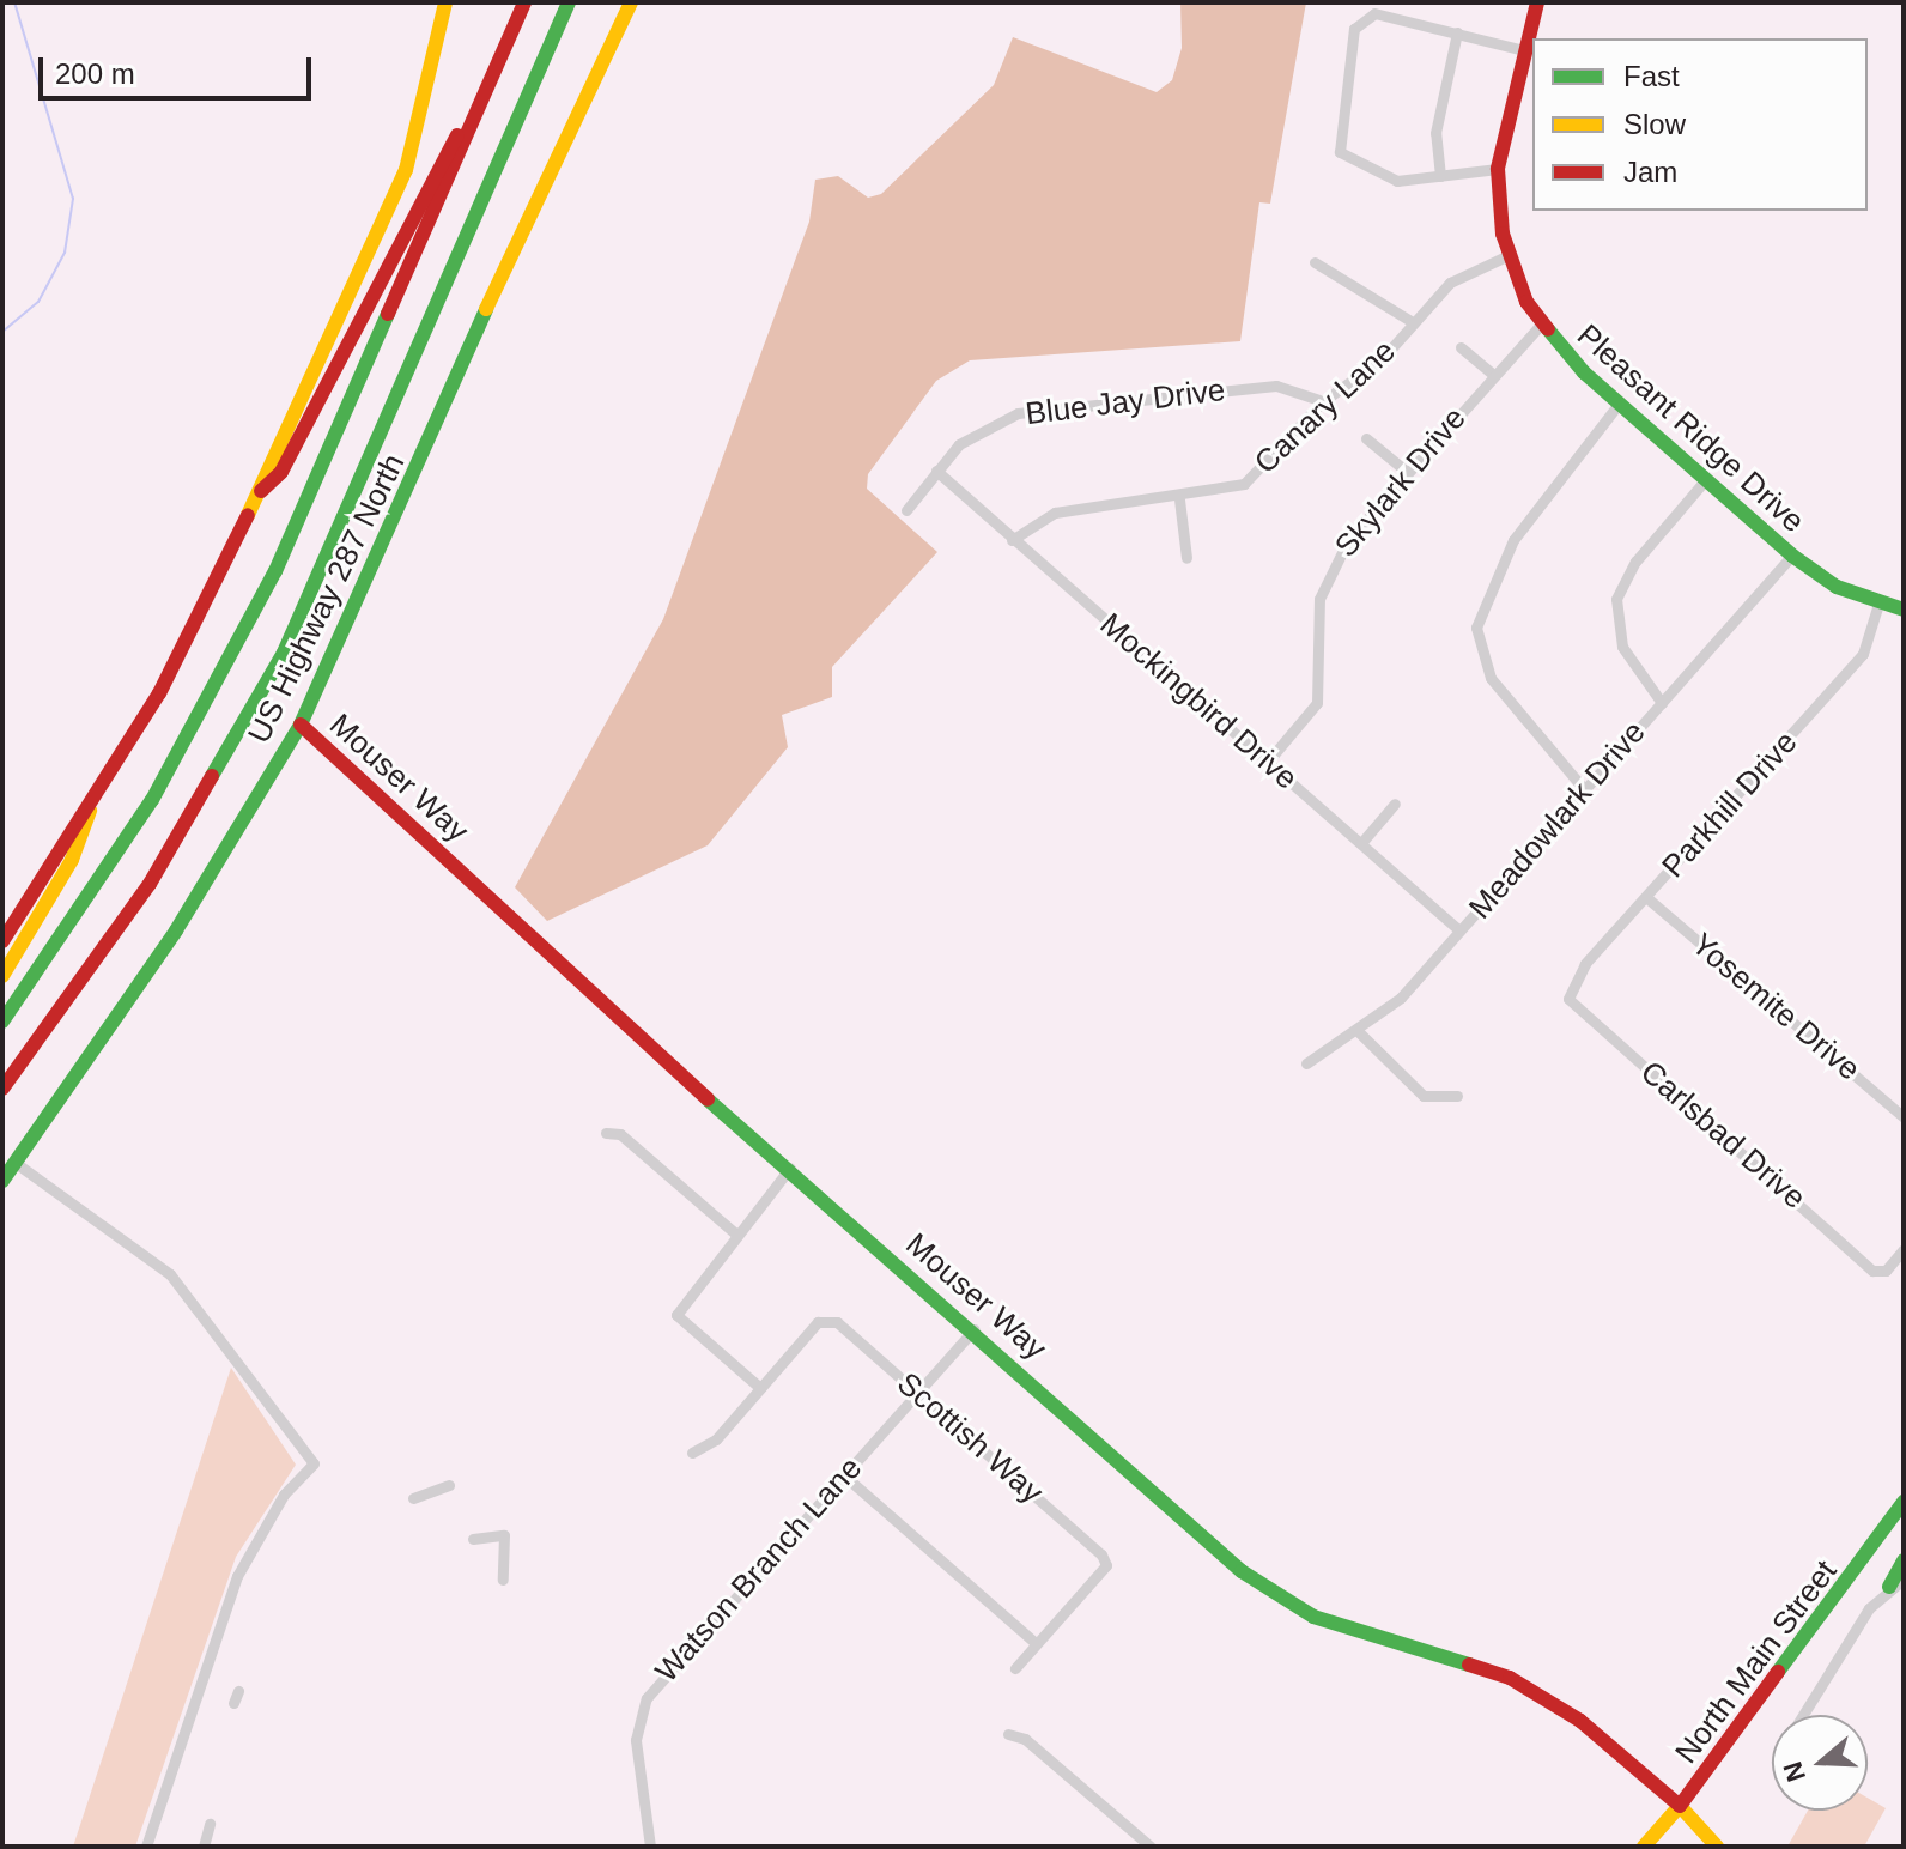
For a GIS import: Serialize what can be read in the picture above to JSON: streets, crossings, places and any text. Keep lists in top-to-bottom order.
{
  "streets": {
    "main road": [
      "Pleasant Ridge Drive",
      "US Highway 287 North",
      "Mouser Way",
      "North Main Street"
    ],
    "street": [
      "Blue Jay Drive",
      "Canary Lane",
      "Skylark Drive",
      "Mockingbird Drive",
      "Parkhill Drive",
      "Meadowlark Drive",
      "Yosemite Drive",
      "Carlsbad Drive",
      "Scottish Way",
      "Watson Branch Lane"
    ]
  },
  "crossings": [
    ["Blue Jay Drive", "Canary Lane"],
    ["Blue Jay Drive", "Mockingbird Drive"],
    ["Canary Lane", "Pleasant Ridge Drive"],
    ["Canary Lane", "Mockingbird Drive"],
    ["Pleasant Ridge Drive", "Skylark Drive"],
    ["Pleasant Ridge Drive", "Parkhill Drive"],
    ["Pleasant Ridge Drive", "Meadowlark Drive"],
    ["Skylark Drive", "Mockingbird Drive"],
    ["US Highway 287 North", "Mouser Way"],
    ["Mockingbird Drive", "Meadowlark Drive"],
    ["Mouser Way", "Watson Branch Lane"],
    ["Mouser Way", "North Main Street"],
    ["Parkhill Drive", "Yosemite Drive"],
    ["Parkhill Drive", "Carlsbad Drive"],
    ["Scottish Way", "Watson Branch Lane"]
  ],
  "legend": ["Fast", "Slow", "Jam"],
  "scale_bar": "200 m",
  "north": "left"
}
